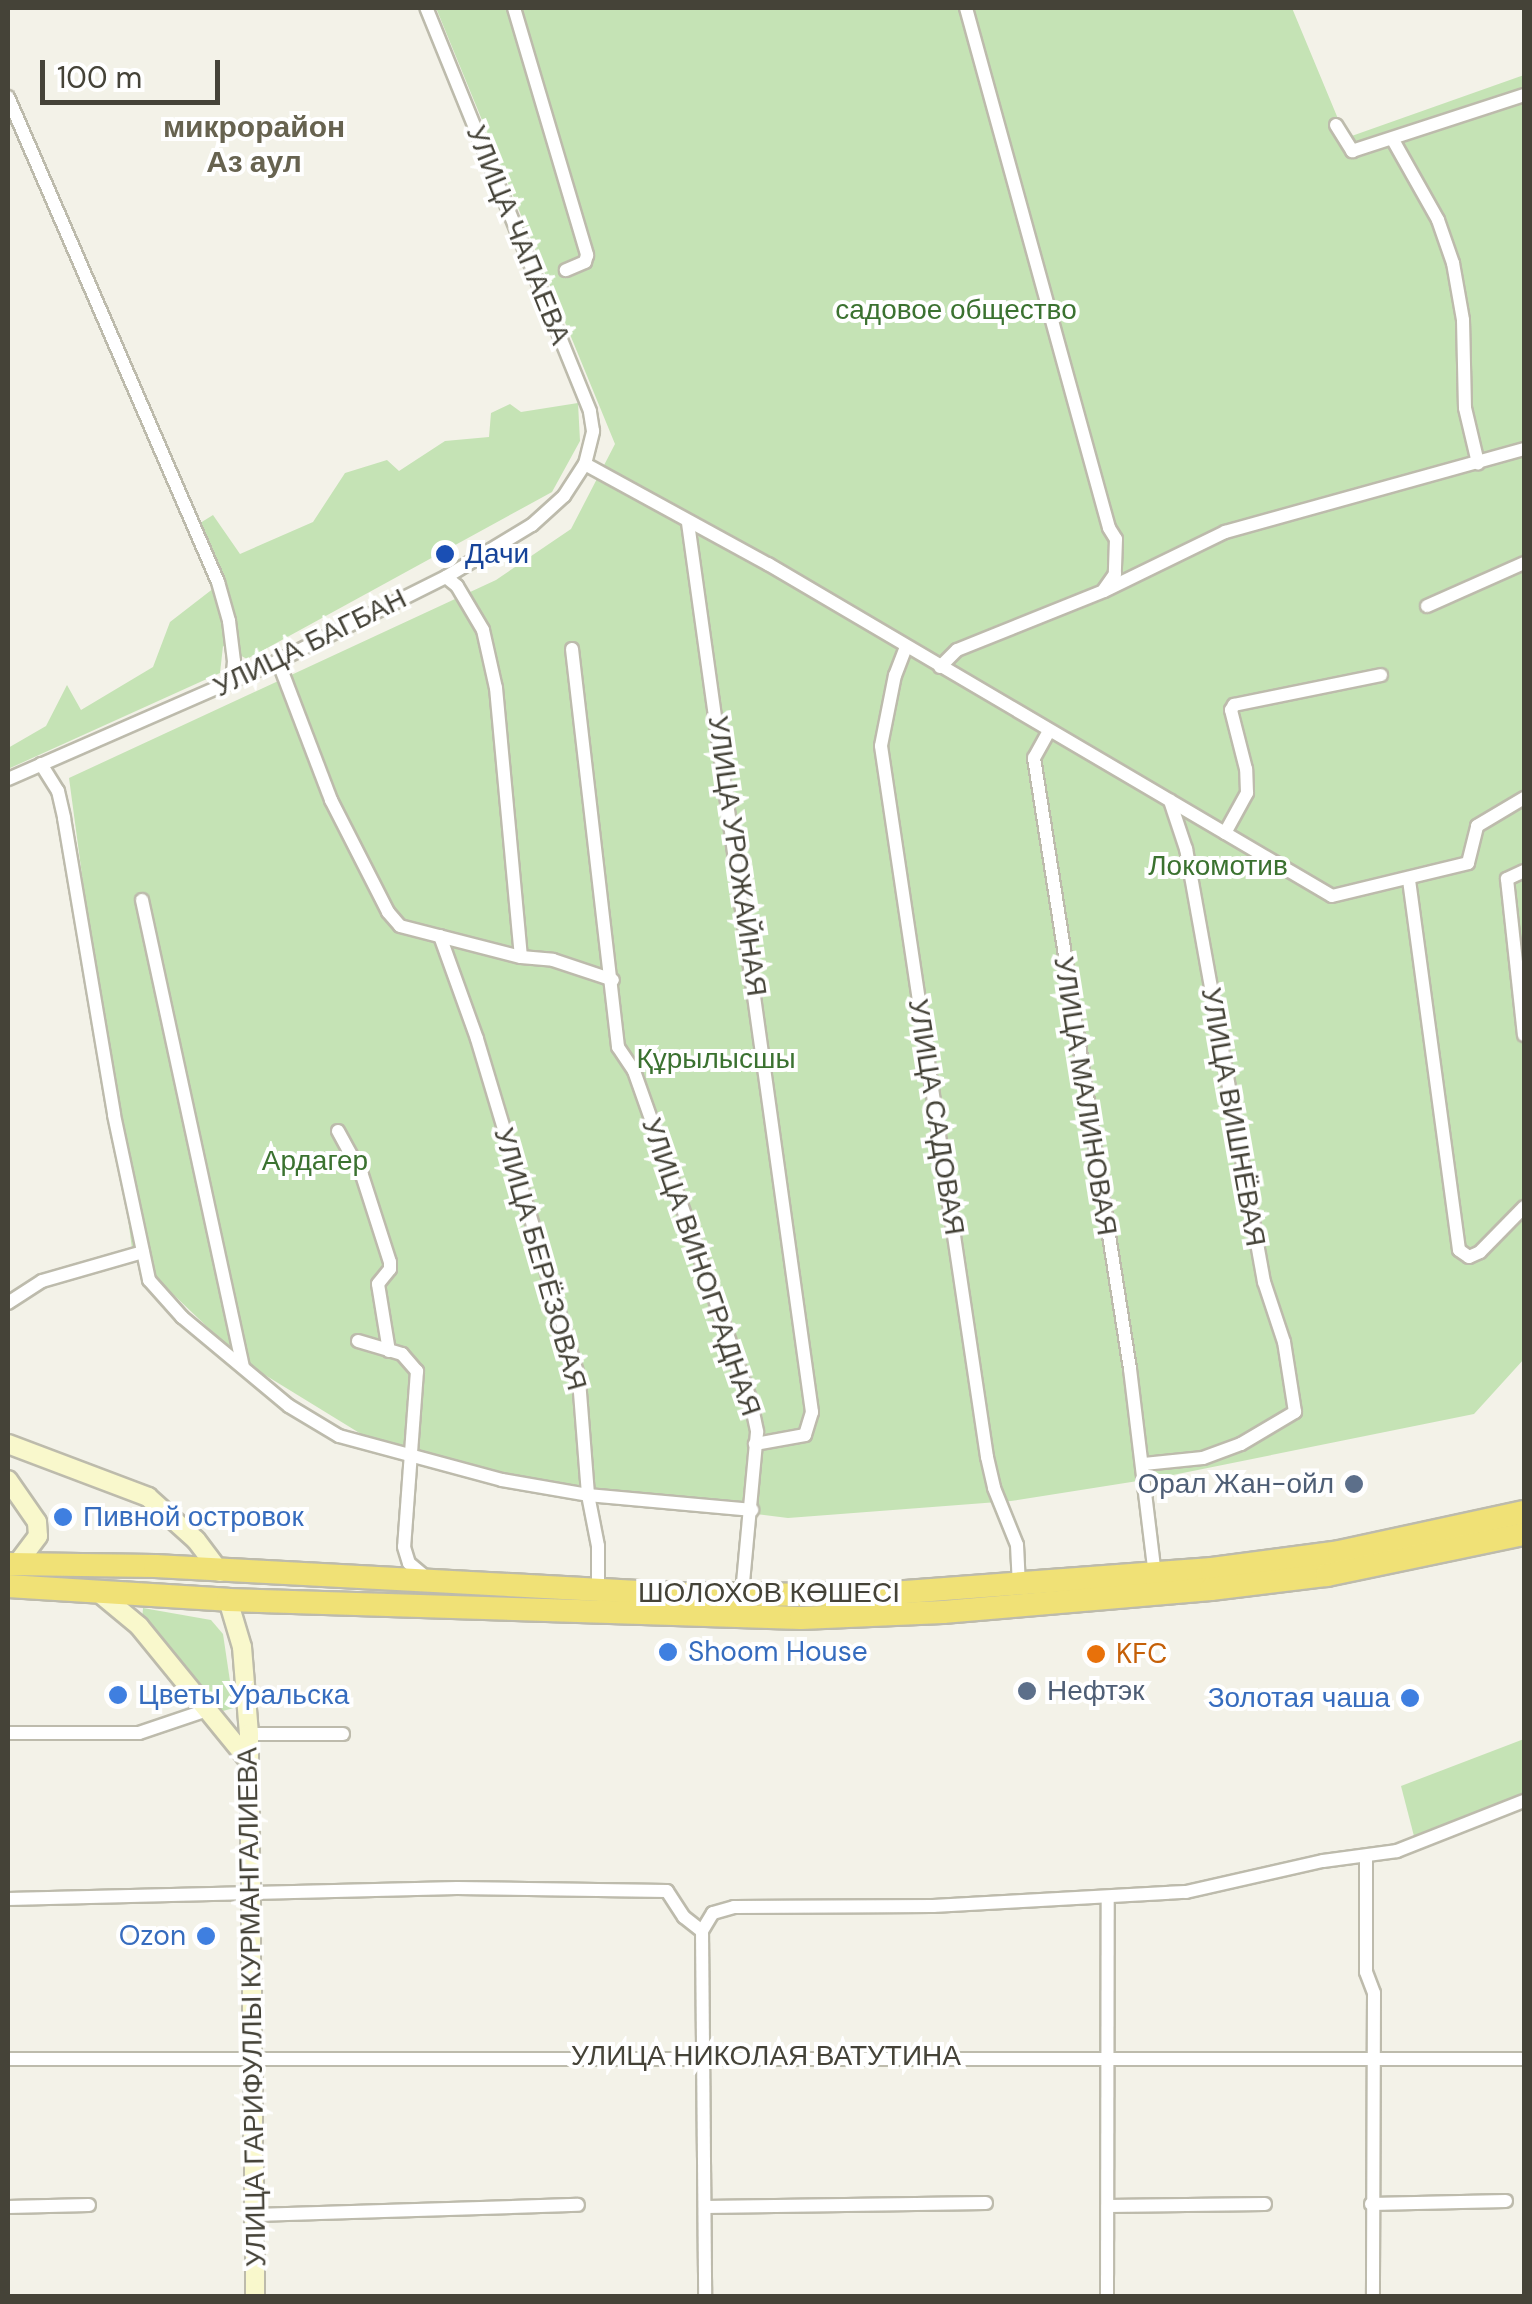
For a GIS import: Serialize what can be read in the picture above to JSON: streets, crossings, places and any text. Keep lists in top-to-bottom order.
{
  "streets": {
    "highway": ["ШОЛОХОВ КӨШЕСІ"],
    "street": [
      "УЛИЦА ЧАПАЕВА",
      "УЛИЦА БАГБАН",
      "УЛИЦА УРОЖАЙНАЯ",
      "УЛИЦА МАЛИНОВАЯ",
      "УЛИЦА САДОВАЯ",
      "УЛИЦА ВИШНЁВАЯ",
      "УЛИЦА БЕРЁЗОВАЯ",
      "УЛИЦА ВИНОГРАДНАЯ",
      "УЛИЦА ГАРИФУЛЛЫ КУРМАНГАЛИЕВА",
      "УЛИЦА НИКОЛАЯ ВАТУТИНА"
    ]
  },
  "crossings": [
    ["УЛИЦА ЧАПАЕВА", "УЛИЦА БАГБАН"],
    ["УЛИЦА УРОЖАЙНАЯ", "УЛИЦА ВИНОГРАДНАЯ"],
    ["УЛИЦА МАЛИНОВАЯ", "УЛИЦА ВИШНЁВАЯ"],
    ["УЛИЦА МАЛИНОВАЯ", "ШОЛОХОВ КӨШЕСІ"],
    ["УЛИЦА САДОВАЯ", "ШОЛОХОВ КӨШЕСІ"],
    ["УЛИЦА БЕРЁЗОВАЯ", "ШОЛОХОВ КӨШЕСІ"],
    ["УЛИЦА ВИНОГРАДНАЯ", "ШОЛОХОВ КӨШЕСІ"],
    ["ШОЛОХОВ КӨШЕСІ", "УЛИЦА ГАРИФУЛЛЫ КУРМАНГАЛИЕВА"],
    ["УЛИЦА ГАРИФУЛЛЫ КУРМАНГАЛИЕВА", "УЛИЦА НИКОЛАЯ ВАТУТИНА"]
  ],
  "districts": ["микрорайон Аз аул"],
  "parks": [
    "садовое общество",
    "Локомотив",
    "Құрылысшы",
    "Ардагер"
  ],
  "places": [
    "Дачи",
    "Орал Жан-ойл",
    "Пивной островок",
    "Shoom House",
    "KFC",
    "Нефтэк",
    "Цветы Уральска",
    "Золотая чаша",
    "Ozon"
  ],
  "scale_bar": "100 m"
}
